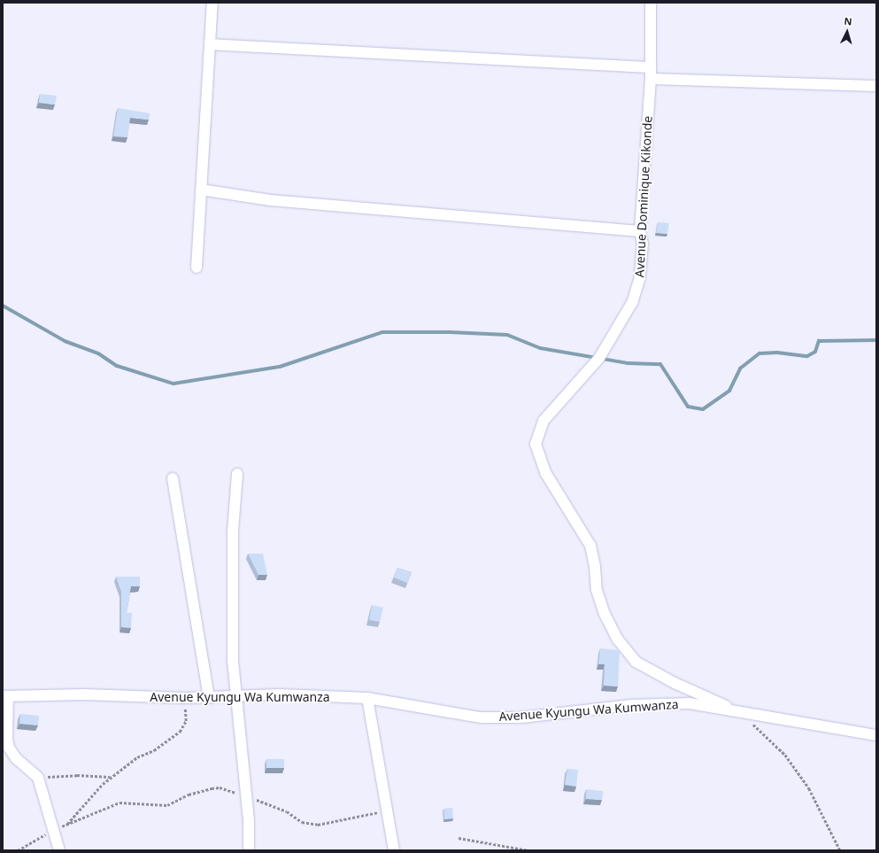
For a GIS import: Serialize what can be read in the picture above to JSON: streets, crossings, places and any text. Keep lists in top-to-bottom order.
{
  "streets": {
    "street": ["Avenue Dominique Kikonde", "Avenue Kyungu Wa Kumwanza"]
  },
  "crossings": [
    ["Avenue Dominique Kikonde", "Avenue Kyungu Wa Kumwanza"]
  ],
  "north": "top"
}
